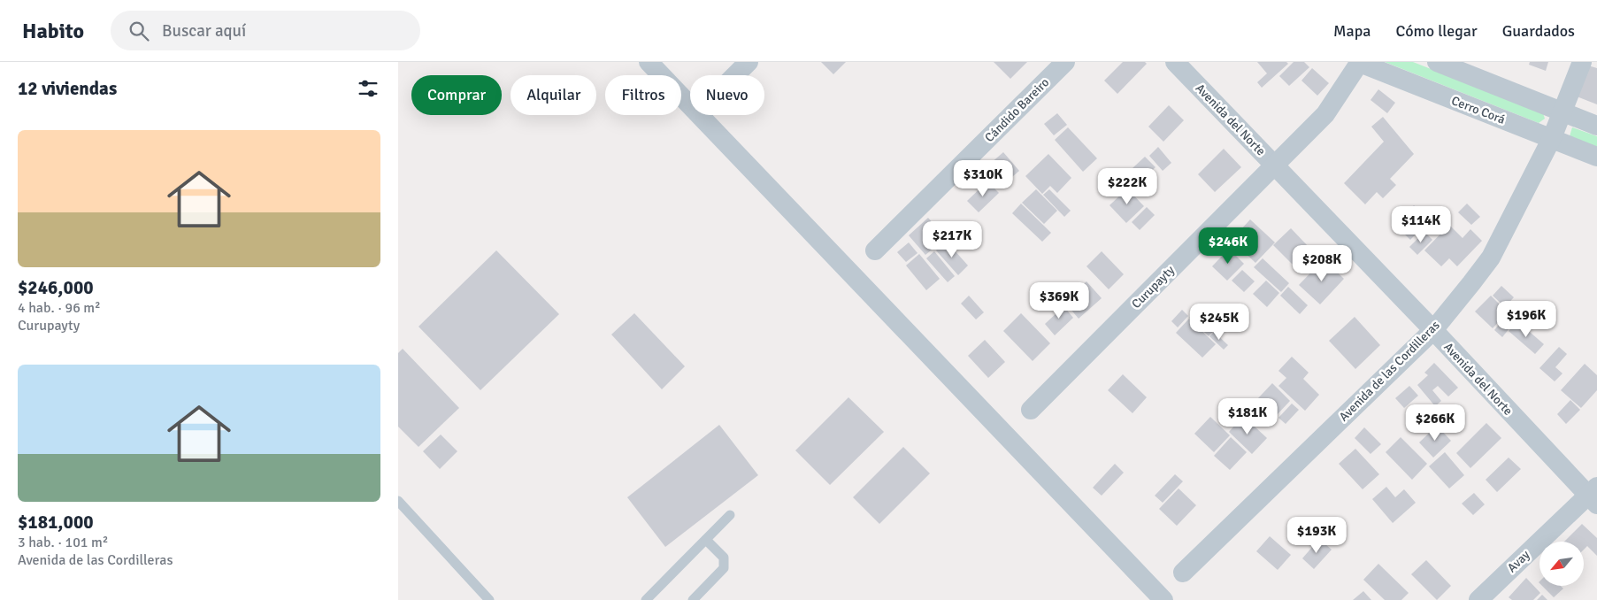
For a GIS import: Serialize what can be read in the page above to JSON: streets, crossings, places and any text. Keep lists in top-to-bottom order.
{
  "streets": {
    "street": [
      "Cándido Bareiro",
      "Cerro Corá",
      "Avenida del Norte",
      "Curupayty",
      "Avenida de las Cordilleras",
      "Avay"
    ]
  },
  "crossings": [
    ["Cerro Corá", "Curupayty"],
    ["Cerro Corá", "Avenida de las Cordilleras"],
    ["Avenida del Norte", "Curupayty"],
    ["Avenida del Norte", "Avenida de las Cordilleras"],
    ["Avenida del Norte", "Avay"]
  ],
  "north": "bottom left",
  "page": {
    "header": "Habito",
    "search": "Buscar aquí",
    "nav": ["Mapa", "Cómo llegar", "Guardados"],
    "heading": "12 viviendas",
    "chip": [
      "Comprar",
      "Alquilar",
      "Filtros",
      "Nuevo"
    ],
    "list": [
      {
        "name": "$246,000",
        "note": "4 hab. · 96 m² · Curupayty"
      },
      {
        "name": "$181,000",
        "note": "3 hab. · 101 m² · Avenida de las Cordilleras"
      }
    ],
    "price": [
      "$310K",
      "$222K",
      "$114K",
      "$217K",
      "$246K",
      "$208K",
      "$369K",
      "$196K",
      "$245K",
      "$181K",
      "$266K",
      "$193K"
    ]
  }
}
